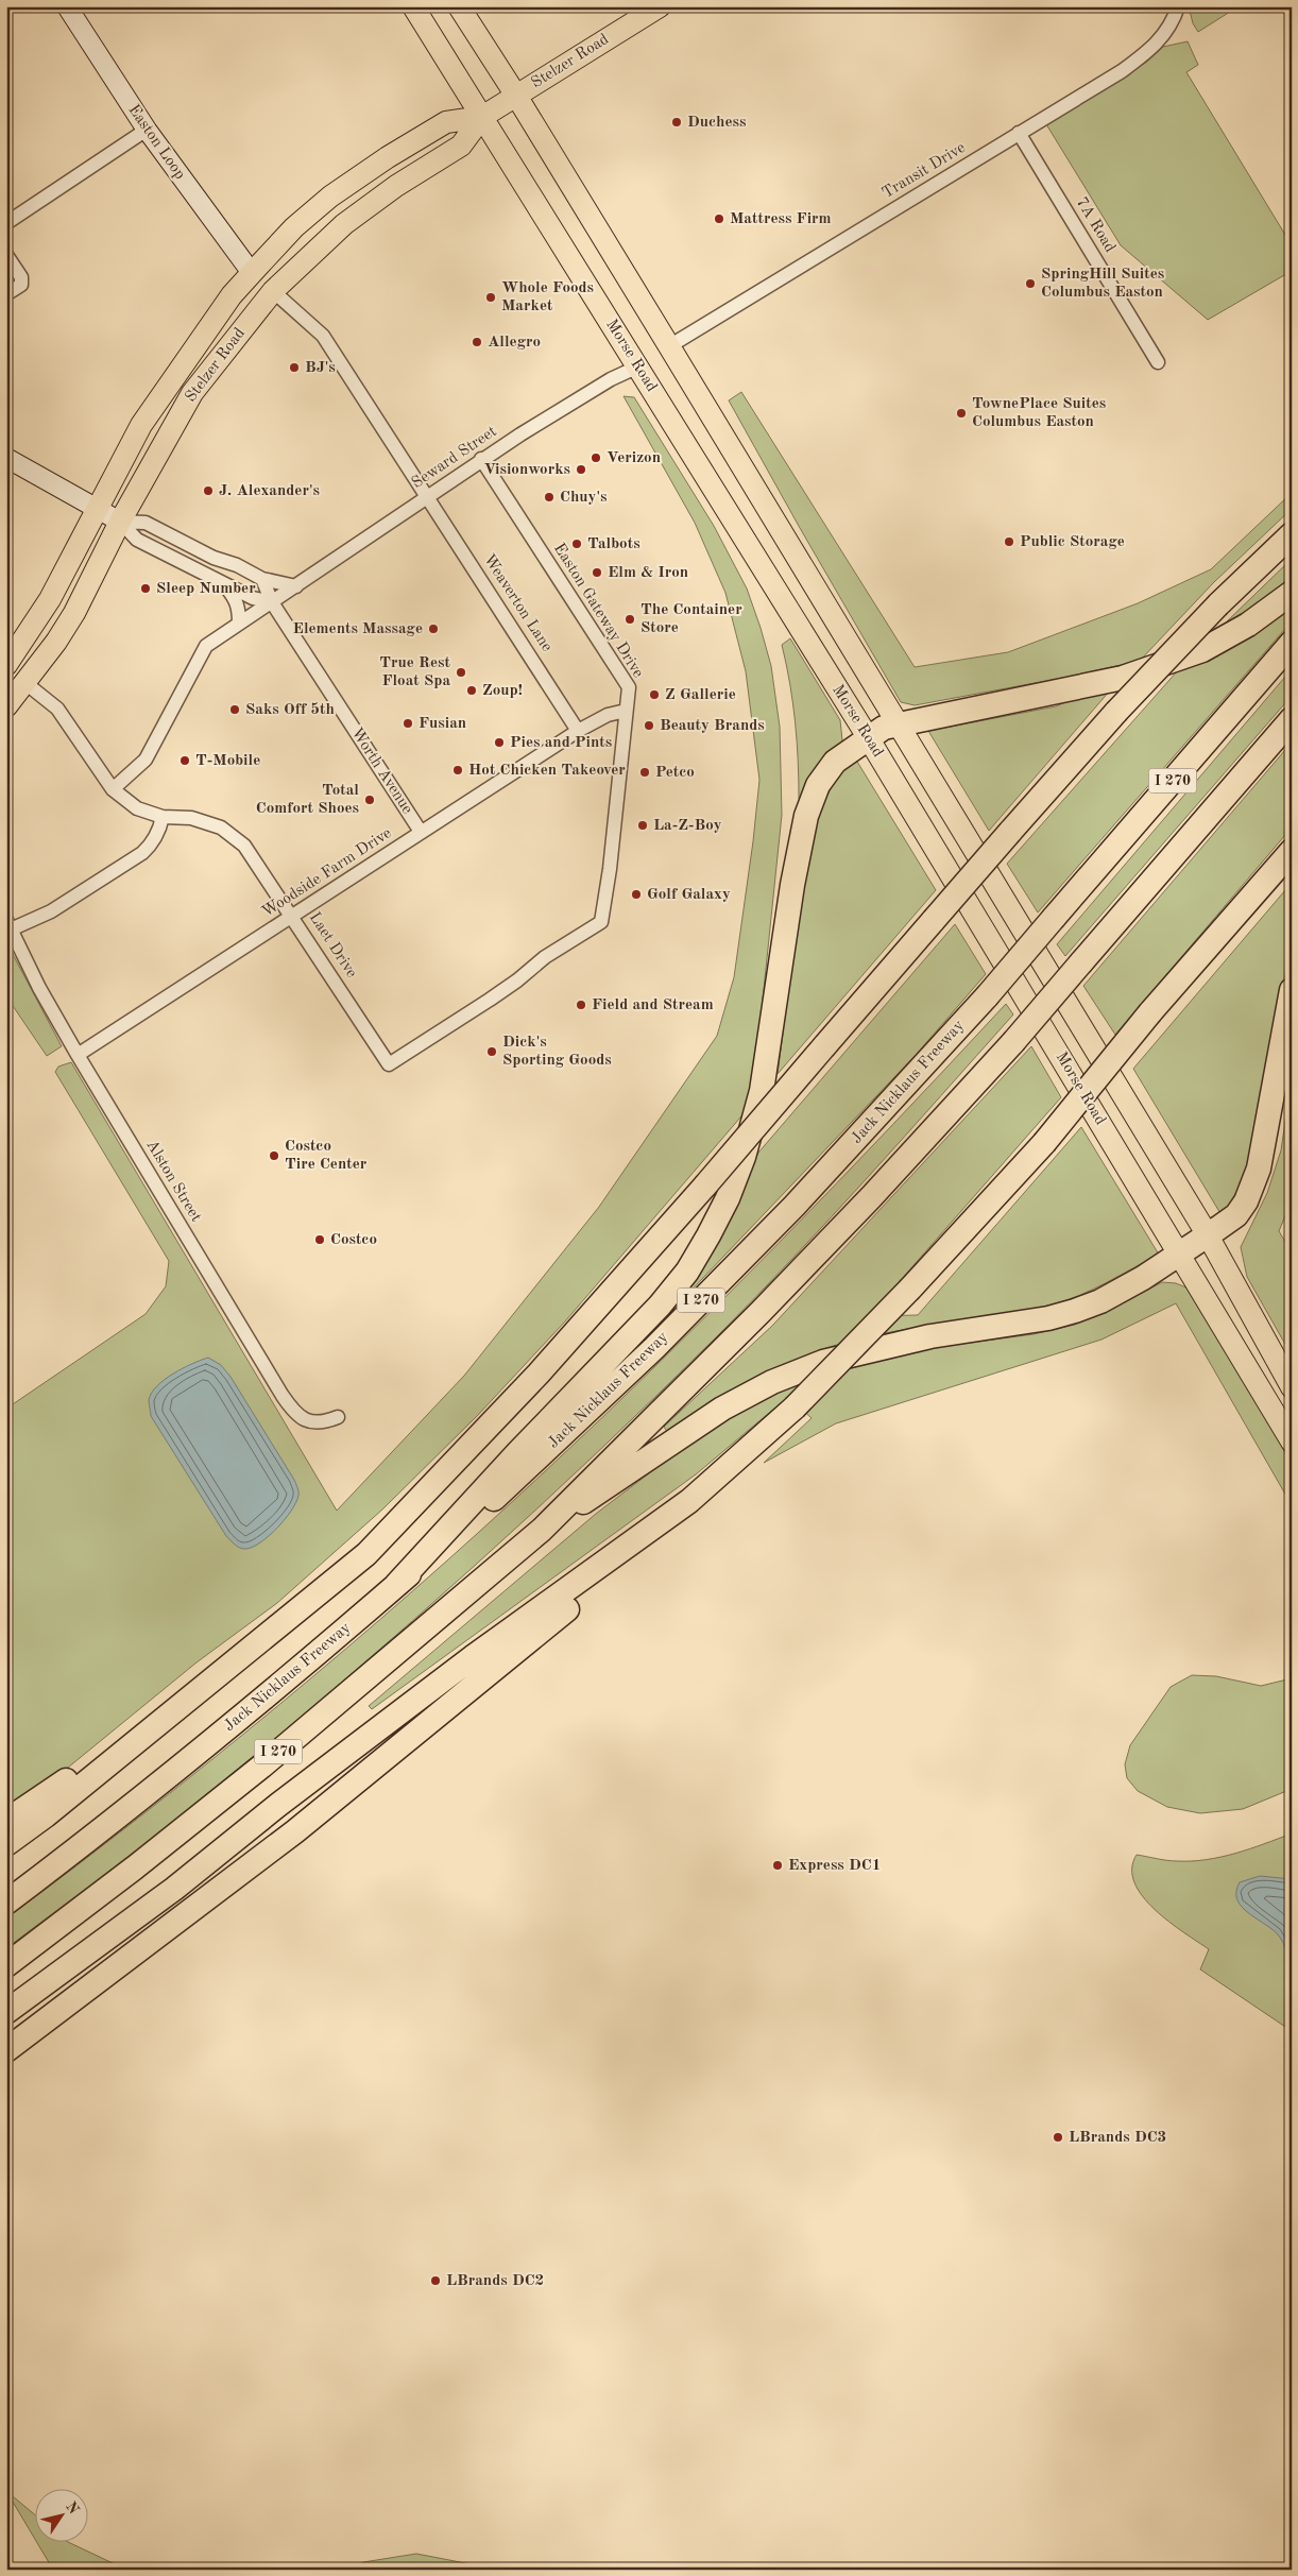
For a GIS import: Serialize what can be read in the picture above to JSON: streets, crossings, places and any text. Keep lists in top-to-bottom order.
{
  "streets": {
    "highway": ["I 270", "Jack Nicklaus Freeway"],
    "main road": ["Stelzer Road", "Morse Road"],
    "street": [
      "Easton Loop",
      "Transit Drive",
      "7A Road",
      "Seward Street",
      "Weaverton Lane",
      "Easton Gateway Drive",
      "Worth Avenue",
      "Woodside Farm Drive",
      "Laet Drive",
      "Alston Street"
    ]
  },
  "crossings": [
    ["Stelzer Road", "Easton Loop"],
    ["Stelzer Road", "Morse Road"],
    ["Stelzer Road", "Laet Drive"],
    ["Transit Drive", "7A Road"],
    ["Transit Drive", "Morse Road"],
    ["Morse Road", "Seward Street"],
    ["Seward Street", "Weaverton Lane"],
    ["Seward Street", "Easton Gateway Drive"],
    ["Seward Street", "Worth Avenue"],
    ["Seward Street", "Laet Drive"],
    ["Weaverton Lane", "Woodside Farm Drive"],
    ["Easton Gateway Drive", "Woodside Farm Drive"],
    ["Easton Gateway Drive", "Laet Drive"],
    ["Worth Avenue", "Woodside Farm Drive"],
    ["Woodside Farm Drive", "Laet Drive"],
    ["Woodside Farm Drive", "Alston Street"]
  ],
  "places": [
    "Duchess",
    "Mattress Firm",
    "SpringHill Suites Columbus Easton",
    "Whole Foods Market",
    "Allegro",
    "BJ's",
    "TownePlace Suites Columbus Easton",
    "Verizon",
    "Visionworks",
    "J. Alexander's",
    "Chuy's",
    "Public Storage",
    "Talbots",
    "Elm & Iron",
    "Sleep Number",
    "The Container Store",
    "Elements Massage",
    "True Rest Float Spa",
    "Zoup!",
    "Z Gallerie",
    "Saks Off 5th",
    "Fusian",
    "Beauty Brands",
    "Pies and Pints",
    "T-Mobile",
    "Hot Chicken Takeover",
    "Petco",
    "Total Comfort Shoes",
    "La-Z-Boy",
    "Golf Galaxy",
    "Field and Stream",
    "Dick's Sporting Goods",
    "Costco Tire Center",
    "Costco",
    "Express DC1",
    "LBrands DC3",
    "LBrands DC2"
  ],
  "north": "top right"
}
